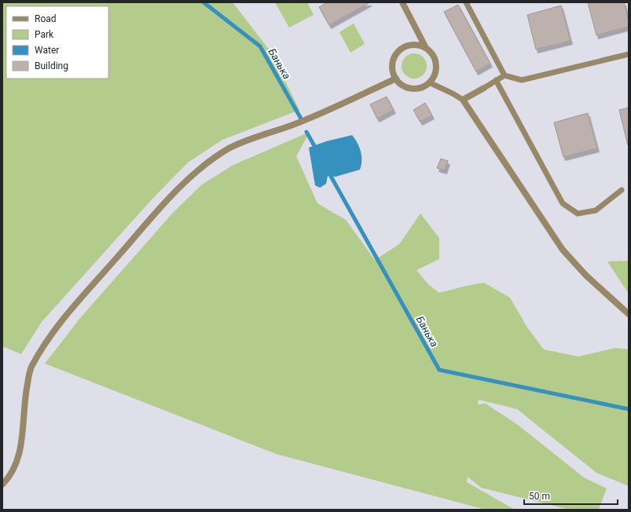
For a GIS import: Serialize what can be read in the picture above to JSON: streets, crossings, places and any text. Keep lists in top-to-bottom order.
{
  "water": ["Банька"],
  "legend": [
    "Road",
    "Park",
    "Water",
    "Building"
  ],
  "scale_bar": "50 m"
}
